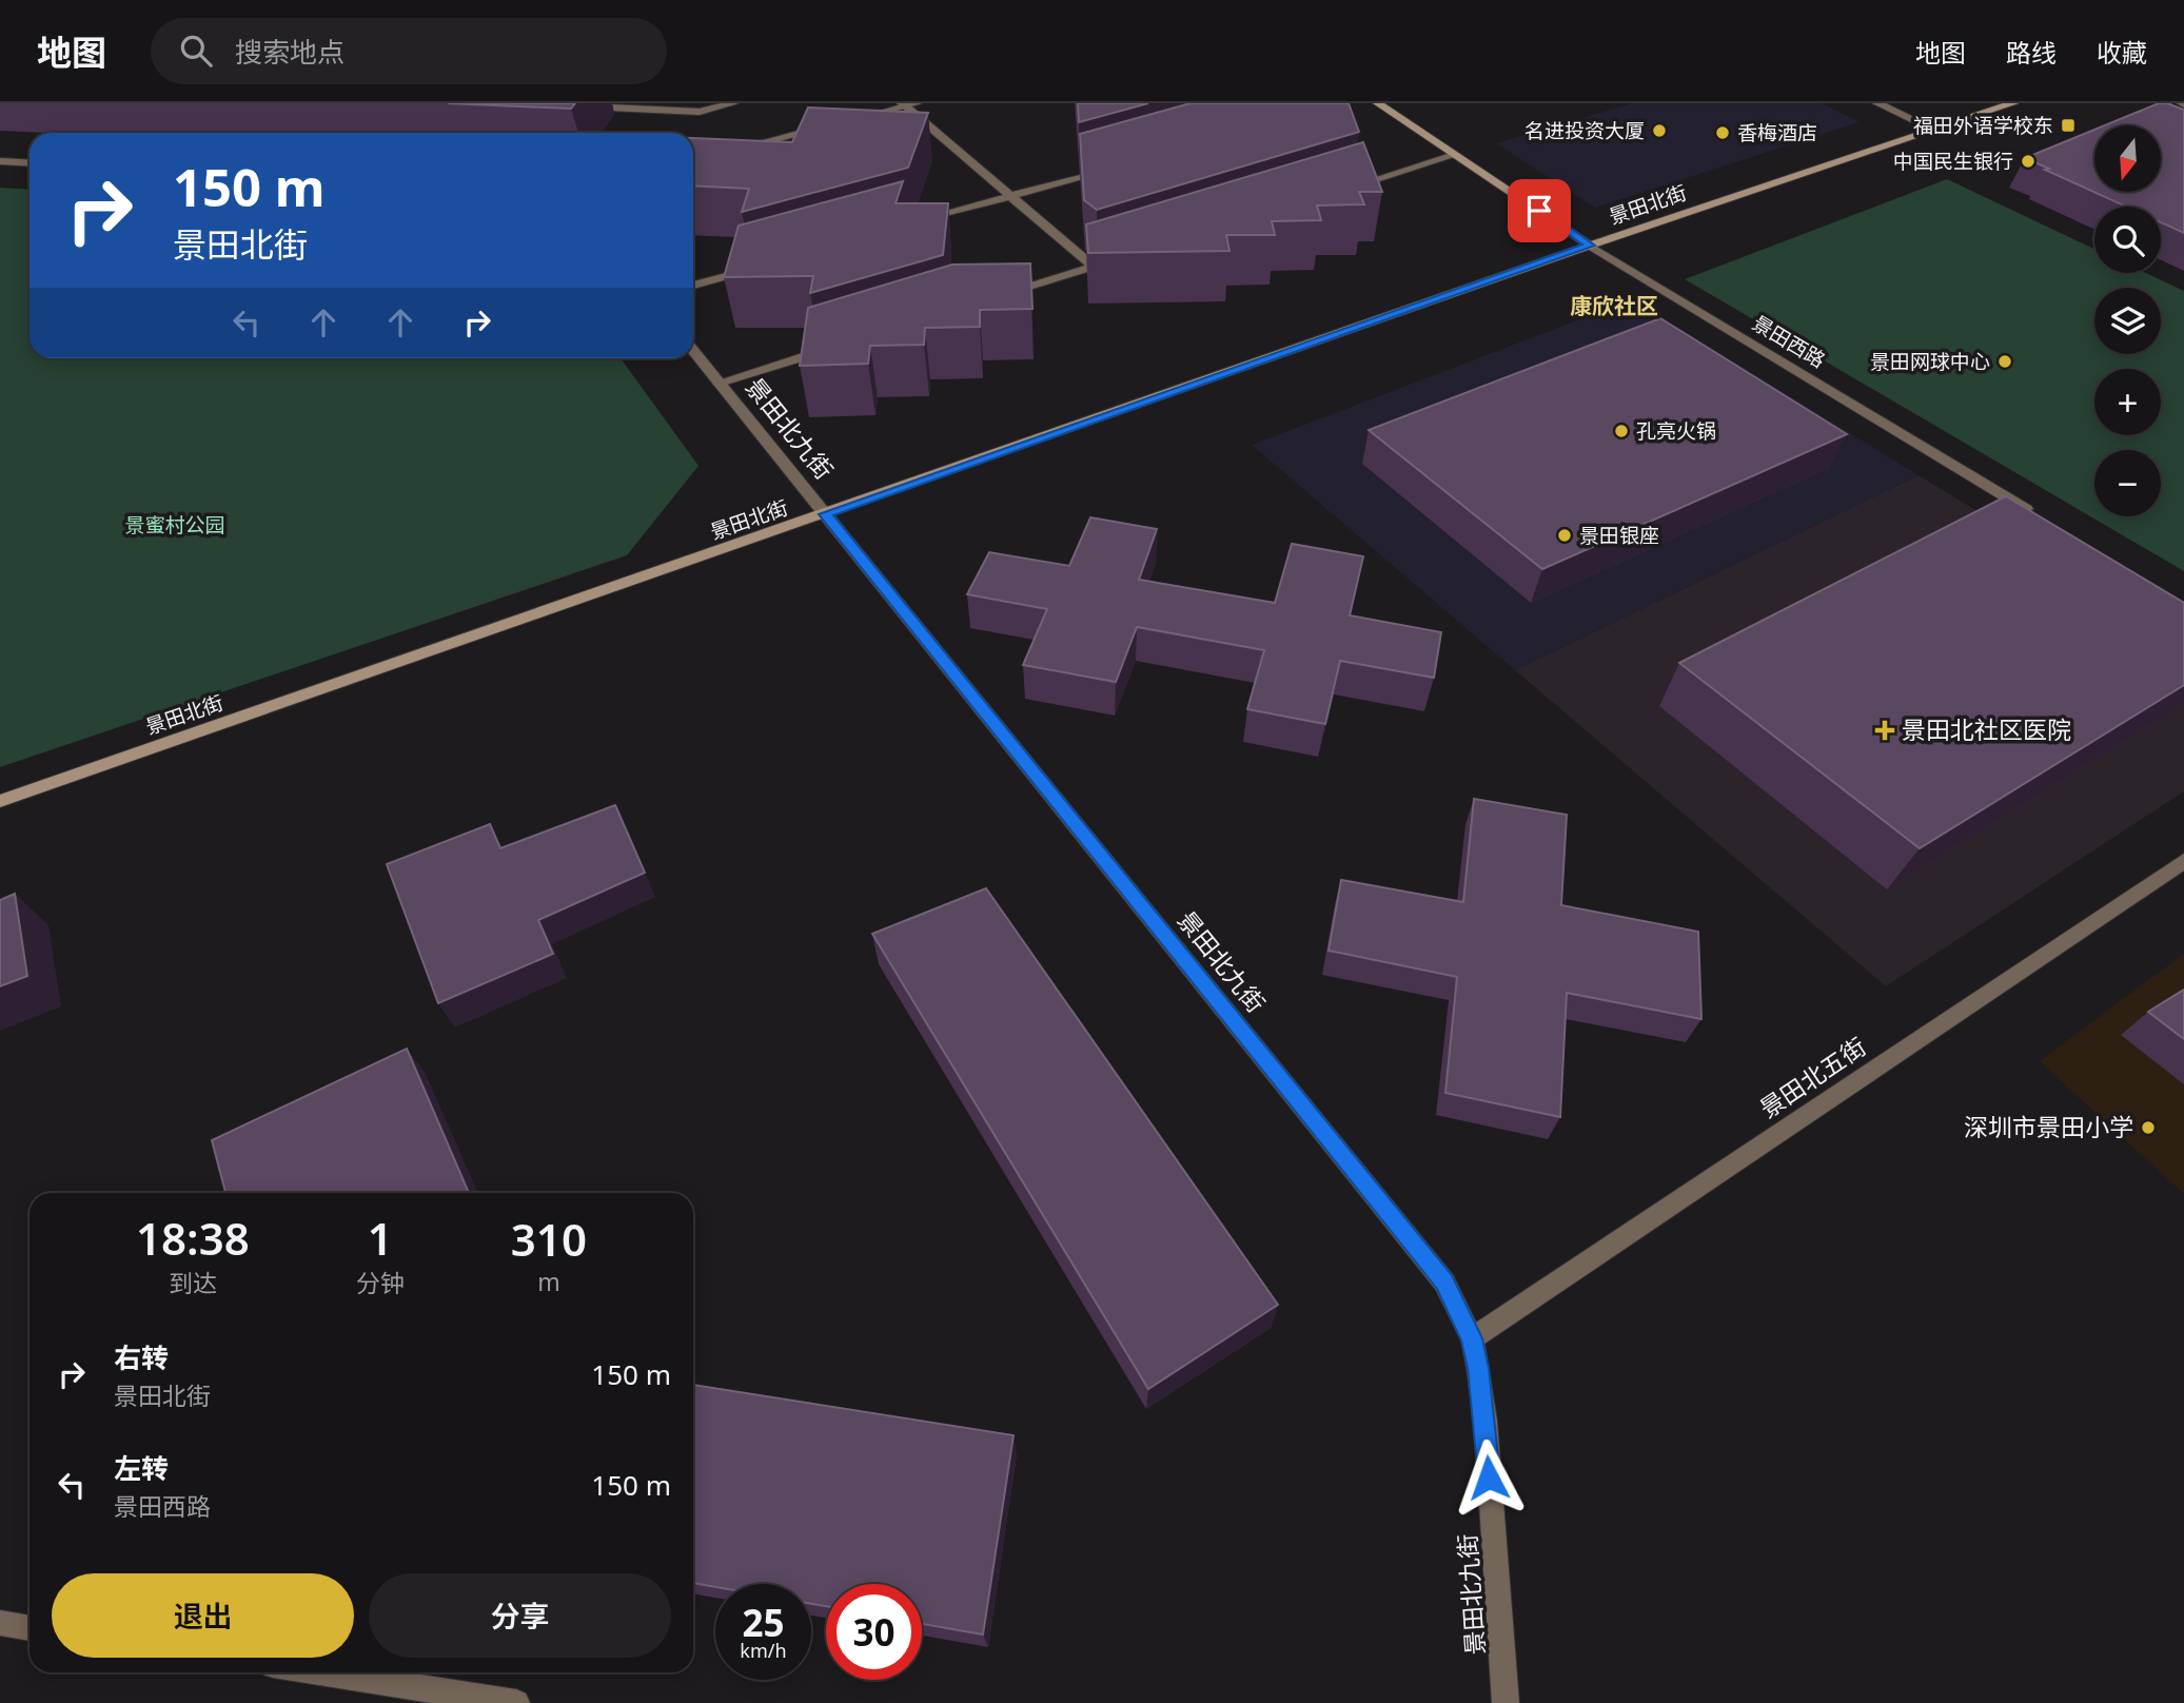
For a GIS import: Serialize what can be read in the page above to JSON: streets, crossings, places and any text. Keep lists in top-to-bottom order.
{
  "streets": {
    "street": [
      "景田北街",
      "景田西路",
      "景田北九街",
      "景田北五街"
    ]
  },
  "crossings": [
    ["景田北街", "景田西路"],
    ["景田北街", "景田北九街"],
    ["景田北九街", "景田北五街"]
  ],
  "districts": ["康欣社区"],
  "parks": ["景蜜村公园"],
  "places": {
    "transit": ["福田外语学校东"],
    "other": [
      "名进投资大厦",
      "香梅酒店",
      "中国民生银行",
      "景田网球中心",
      "孔亮火锅",
      "景田银座",
      "深圳市景田小学"
    ],
    "health": ["景田北社区医院"]
  },
  "north": "bottom",
  "page": {
    "header": "地图",
    "search": "搜索地点",
    "nav": ["地图", "路线", "收藏"],
    "map_buttons": ["+", "−"],
    "turn": ["150 m", "景田北街"],
    "eta": [
      "18:38",
      "到达",
      "1",
      "分钟",
      "310",
      "m"
    ],
    "list": [
      {
        "name": "右转",
        "note": "景田北街",
        "value": "150 m"
      },
      {
        "name": "左转",
        "note": "景田西路",
        "value": "150 m"
      }
    ],
    "buttons": ["退出", "分享"],
    "speed": "25 km/h",
    "limit": "30"
  }
}
